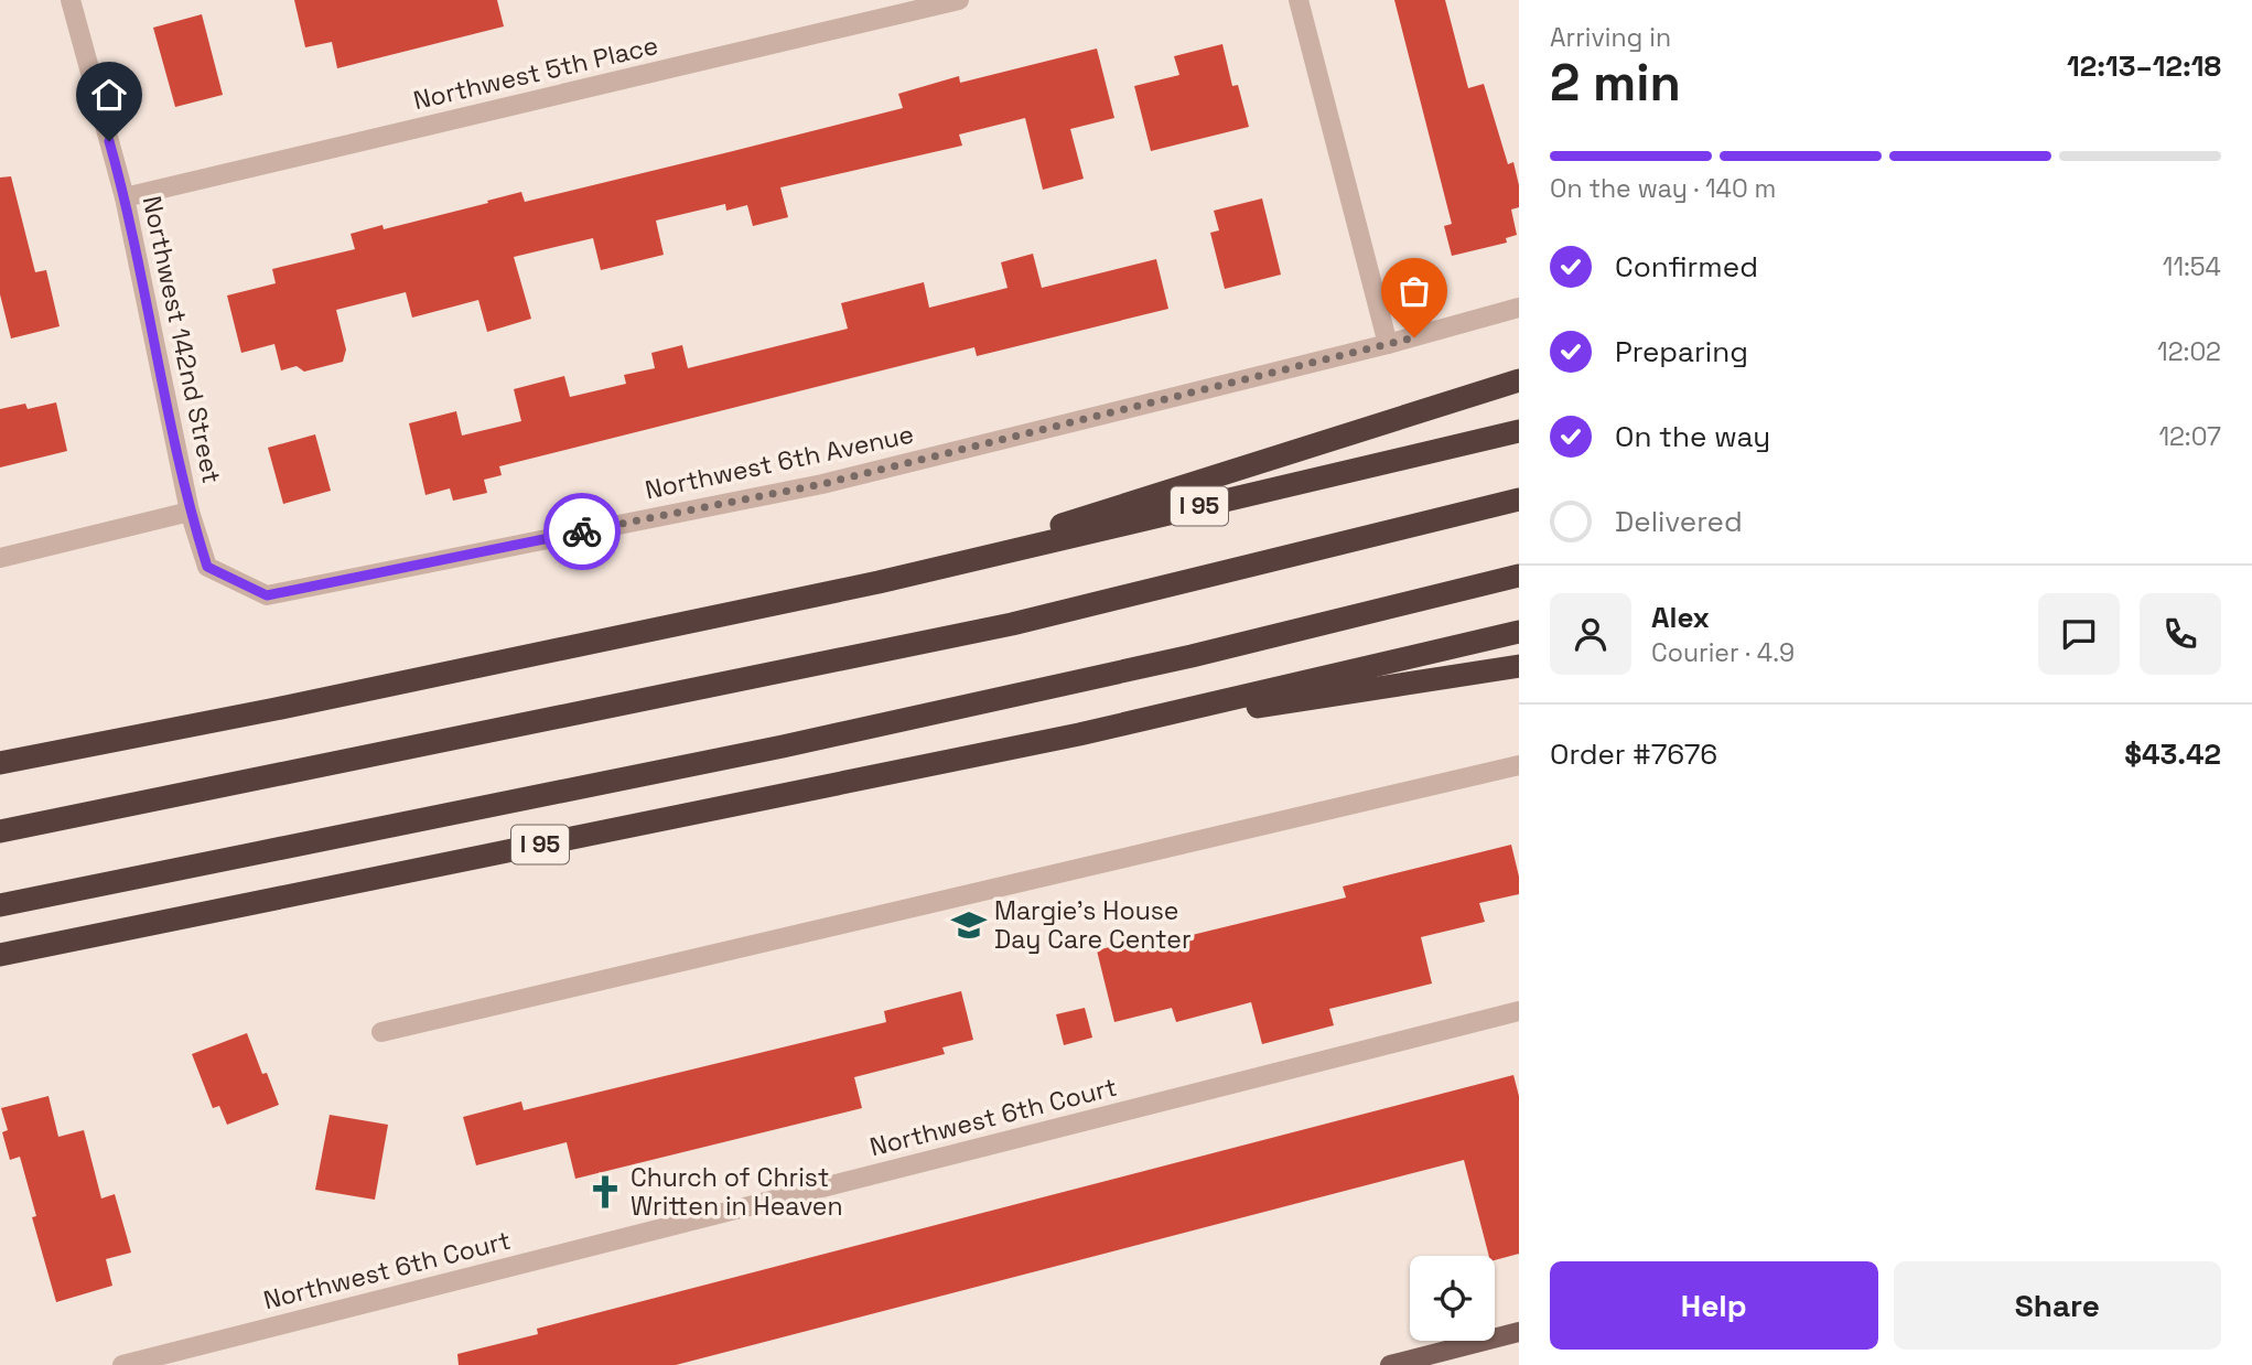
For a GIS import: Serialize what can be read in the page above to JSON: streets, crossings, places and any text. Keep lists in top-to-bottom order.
{
  "streets": {
    "highway": ["I 95"],
    "street": [
      "Northwest 5th Place",
      "Northwest 142nd Street",
      "Northwest 6th Avenue",
      "Northwest 6th Court"
    ]
  },
  "crossings": [
    ["Northwest 5th Place", "Northwest 142nd Street"],
    ["Northwest 142nd Street", "Northwest 6th Avenue"]
  ],
  "places": {
    "school or university": ["Margie's House Day Care Center"],
    "church": ["Church of Christ Written in Heaven"]
  },
  "page": {
    "heading": ["2 min", "Arriving in", "12:13–12:18"],
    "panel": [
      "Alex",
      "Courier · 4.9",
      "Order #7676",
      "$43.42"
    ],
    "bar": "On the way · 140 m",
    "list": [
      ["Confirmed", "11:54"],
      ["Preparing", "12:02"],
      ["On the way", "12:07"],
      "Delivered"
    ],
    "buttons": ["Help", "Share"]
  }
}
